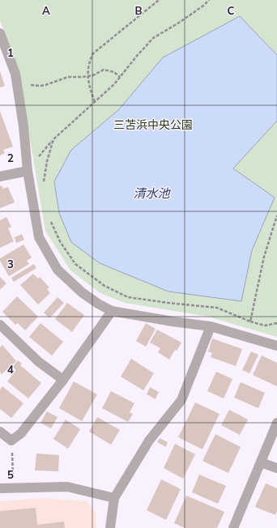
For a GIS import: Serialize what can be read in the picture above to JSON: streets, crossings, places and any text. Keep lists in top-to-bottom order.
{
  "water": ["清水池"],
  "parks": ["三苫浜中央公園"],
  "grid": {
    "columns": ["A", "B", "C"],
    "rows": [
      "1",
      "2",
      "3",
      "4",
      "5"
    ]
  }
}
